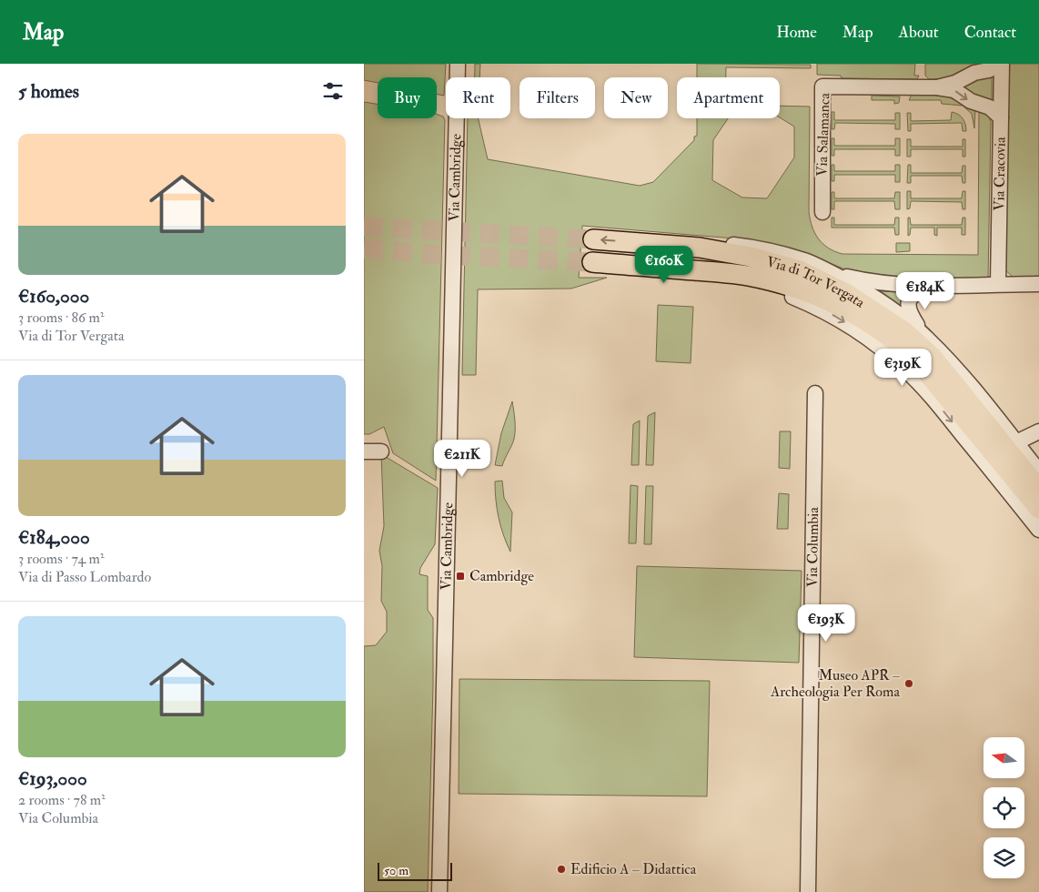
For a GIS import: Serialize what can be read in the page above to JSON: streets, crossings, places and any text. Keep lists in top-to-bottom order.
{
  "streets": {
    "main road": ["Via di Tor Vergata"],
    "street": [
      "Via Salamanca",
      "Via Cracovia",
      "Via Cambridge",
      "Via Columbia"
    ]
  },
  "crossings": [
    ["Via Salamanca", "Via Cracovia"]
  ],
  "places": {
    "transit": ["Cambridge"],
    "other": ["Museo APR – Archeologia Per Roma", "Edificio A – Didattica"]
  },
  "scale_bar": "50 m",
  "north": "left",
  "page": {
    "header": "Map",
    "nav": [
      "Home",
      "Map",
      "About",
      "Contact"
    ],
    "heading": "5 homes",
    "chip": [
      "Buy",
      "Rent",
      "Filters",
      "New",
      "Apartment"
    ],
    "list": [
      {
        "name": "€160,000",
        "note": "3 rooms · 86 m² · Via di Tor Vergata"
      },
      {
        "name": "€184,000",
        "note": "3 rooms · 74 m² · Via di Passo Lombardo"
      },
      {
        "name": "€193,000",
        "note": "2 rooms · 78 m² · Via Columbia"
      }
    ],
    "price": [
      "€160K",
      "€184K",
      "€319K",
      "€211K",
      "€193K"
    ],
    "scale": "50 m"
  }
}
